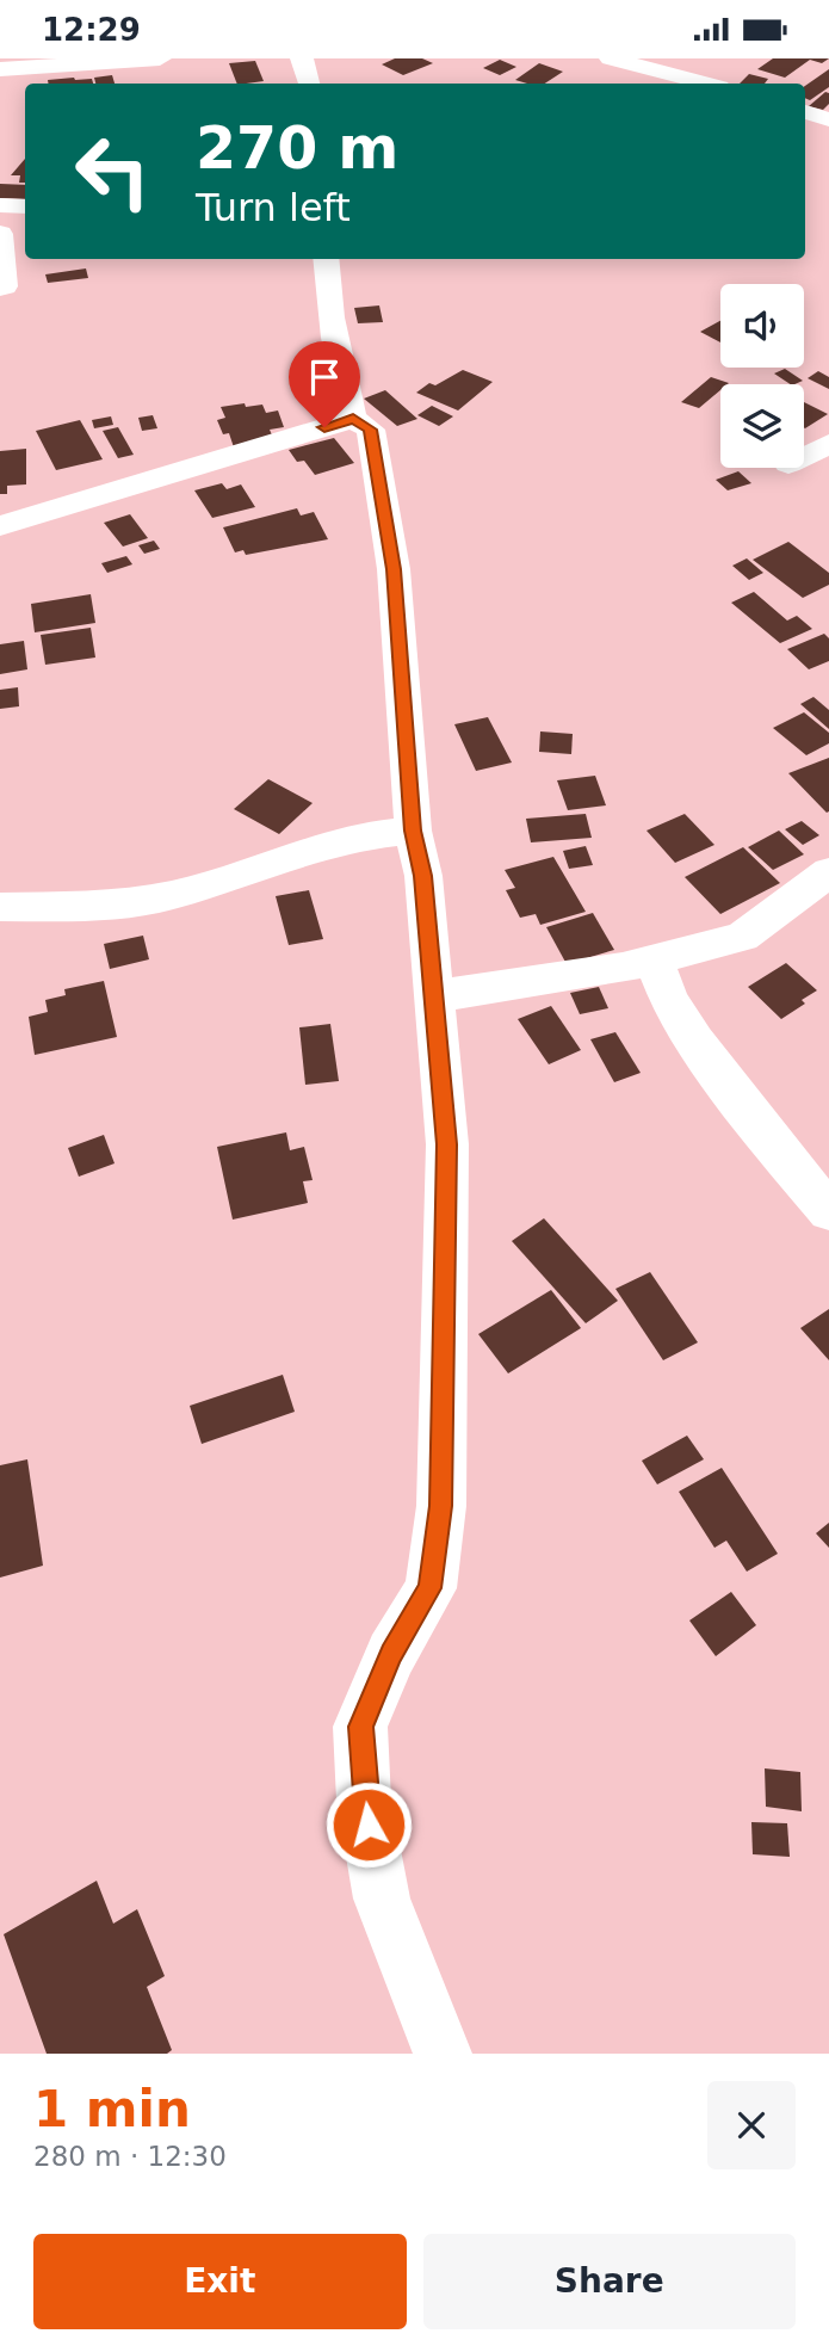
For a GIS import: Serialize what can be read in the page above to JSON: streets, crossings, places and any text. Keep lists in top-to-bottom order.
{
  "page": {
    "status": "12:29",
    "turn": ["270 m", "Turn left"],
    "heading": ["1 min", "280 m · 12:30"],
    "buttons": ["Exit", "Share"]
  }
}
